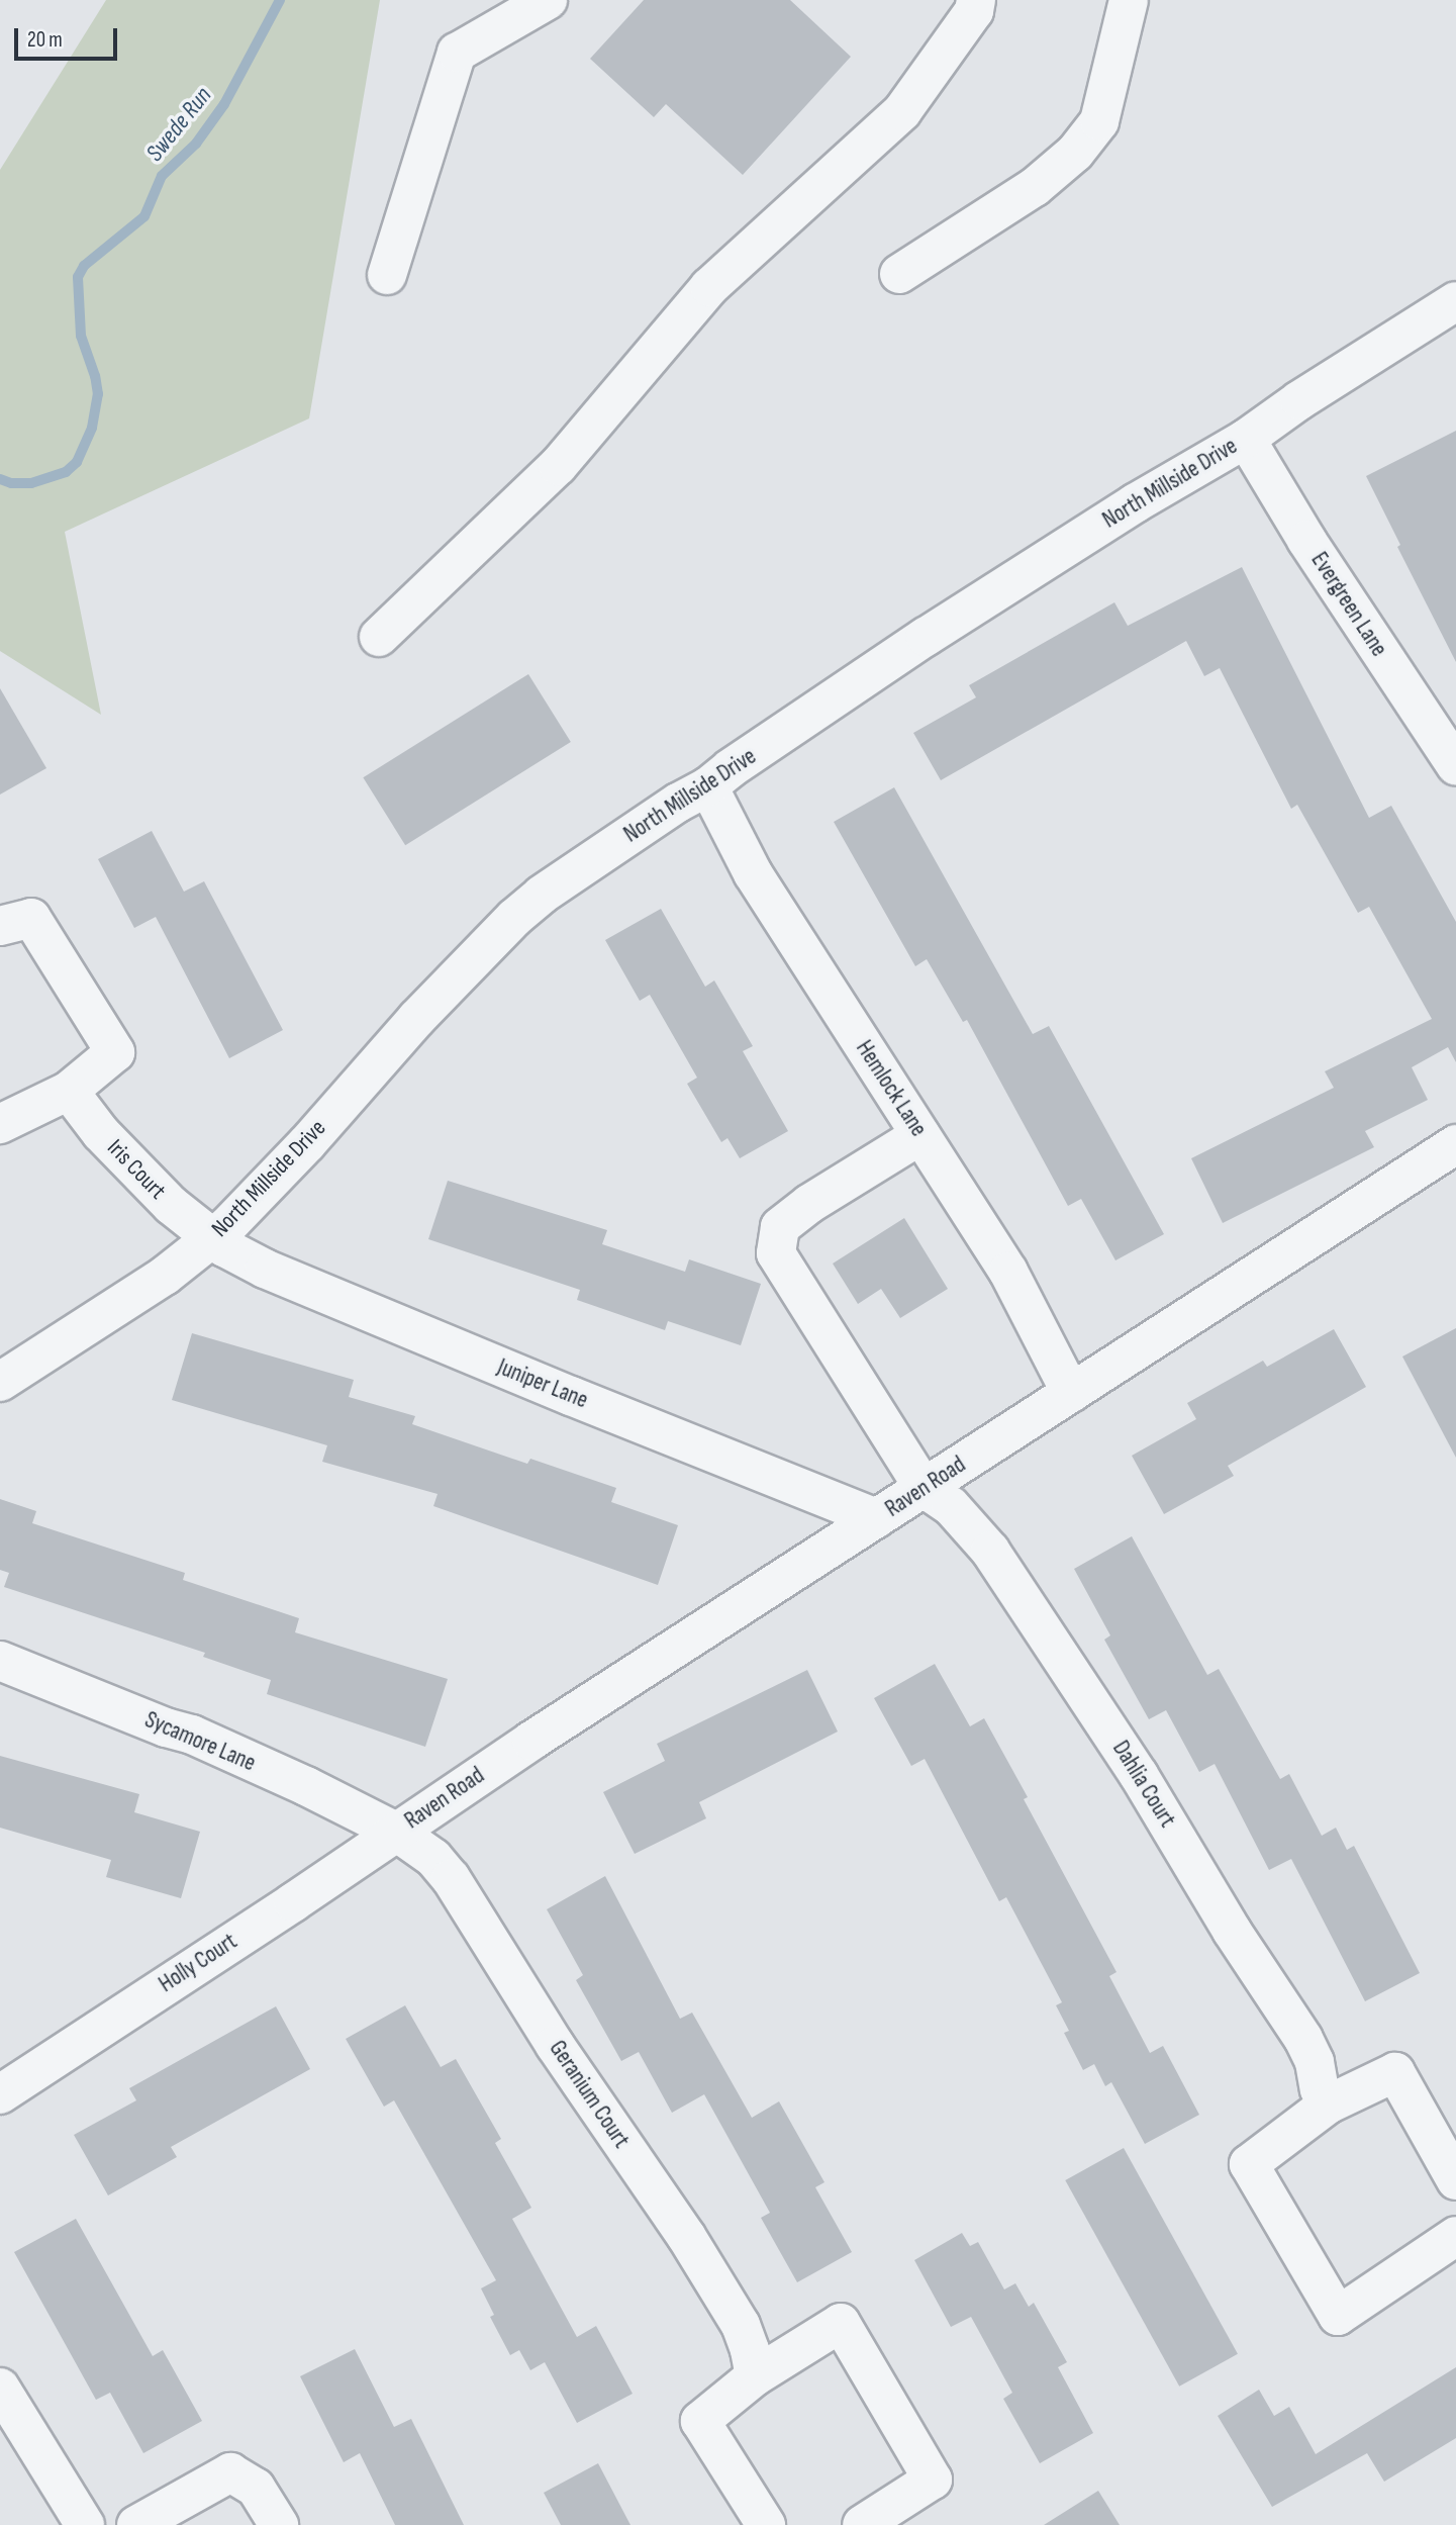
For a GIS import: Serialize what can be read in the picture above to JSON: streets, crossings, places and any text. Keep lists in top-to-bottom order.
{
  "streets": {
    "street": [
      "North Millside Drive",
      "Evergreen Lane",
      "Hemlock Lane",
      "Iris Court",
      "Juniper Lane",
      "Raven Road",
      "Sycamore Lane",
      "Dahlia Court",
      "Holly Court",
      "Geranium Court"
    ]
  },
  "crossings": [
    ["North Millside Drive", "Evergreen Lane"],
    ["North Millside Drive", "Hemlock Lane"],
    ["North Millside Drive", "Iris Court"],
    ["North Millside Drive", "Juniper Lane"],
    ["Hemlock Lane", "Raven Road"],
    ["Iris Court", "Juniper Lane"],
    ["Juniper Lane", "Raven Road"],
    ["Raven Road", "Sycamore Lane"],
    ["Raven Road", "Dahlia Court"],
    ["Raven Road", "Holly Court"],
    ["Raven Road", "Geranium Court"],
    ["Sycamore Lane", "Holly Court"],
    ["Sycamore Lane", "Geranium Court"],
    ["Holly Court", "Geranium Court"]
  ],
  "water": ["Swede Run"],
  "scale_bar": "20 m"
}
